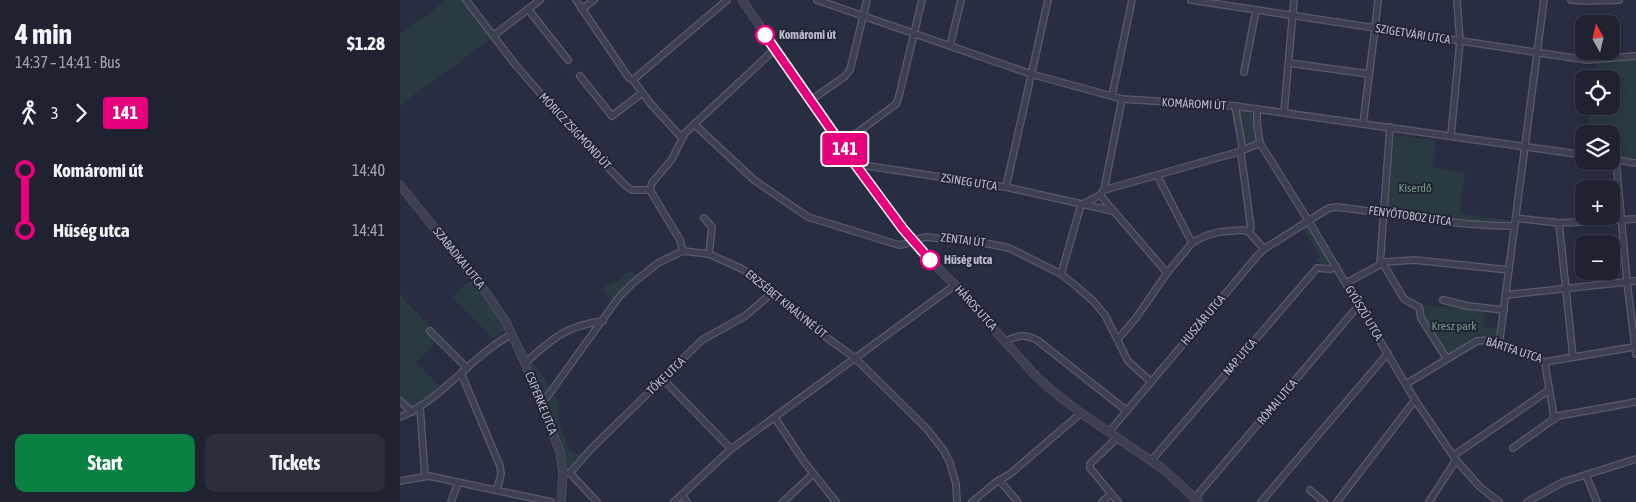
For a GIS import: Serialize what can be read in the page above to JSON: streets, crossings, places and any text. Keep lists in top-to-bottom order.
{
  "streets": {
    "street": [
      "SZIGETVÁRI UTCA",
      "KOMÁROMI ÚT",
      "MÓRICZ ZSIGMOND ÚT",
      "ZSINEG UTCA",
      "FENYŐTOBOZ UTCA",
      "ZENTAI ÚT",
      "SZABADKAI UTCA",
      "ERZSÉBET KIRÁLYNÉ ÚT",
      "HÁROS UTCA",
      "GYŰSZŰ UTCA",
      "HUSZÁR UTCA",
      "BÁRTFA UTCA",
      "NAP UTCA",
      "TŐKE UTCA",
      "RÓMAI UTCA",
      "CSIPERKE UTCA"
    ]
  },
  "crossings": [
    ["KOMÁROMI ÚT", "GYŰSZŰ UTCA"],
    ["ZSINEG UTCA", "HÁROS UTCA"],
    ["FENYŐTOBOZ UTCA", "GYŰSZŰ UTCA"],
    ["FENYŐTOBOZ UTCA", "HUSZÁR UTCA"],
    ["ZENTAI ÚT", "HÁROS UTCA"],
    ["ZENTAI ÚT", "HUSZÁR UTCA"],
    ["SZABADKAI UTCA", "CSIPERKE UTCA"],
    ["ERZSÉBET KIRÁLYNÉ ÚT", "TŐKE UTCA"],
    ["HÁROS UTCA", "HUSZÁR UTCA"],
    ["HÁROS UTCA", "NAP UTCA"],
    ["HÁROS UTCA", "RÓMAI UTCA"],
    ["GYŰSZŰ UTCA", "HUSZÁR UTCA"],
    ["GYŰSZŰ UTCA", "BÁRTFA UTCA"],
    ["GYŰSZŰ UTCA", "NAP UTCA"],
    ["GYŰSZŰ UTCA", "RÓMAI UTCA"],
    ["TŐKE UTCA", "CSIPERKE UTCA"]
  ],
  "parks": ["Kiserdő", "Kresz park"],
  "places": ["Komáromi út", "Hűség utca"],
  "lines": ["bus line 141"],
  "north": "top",
  "page": {
    "heading": ["4 min", "14:37 – 14:41 · Bus", "$1.28"],
    "on_map": "141",
    "map_buttons": ["+", "−"],
    "legs": ["3", "141"],
    "list": [
      {
        "name": "Komáromi út",
        "value": "14:40"
      },
      {
        "name": "Hűség utca",
        "value": "14:41"
      }
    ],
    "buttons": ["Start", "Tickets"]
  }
}
